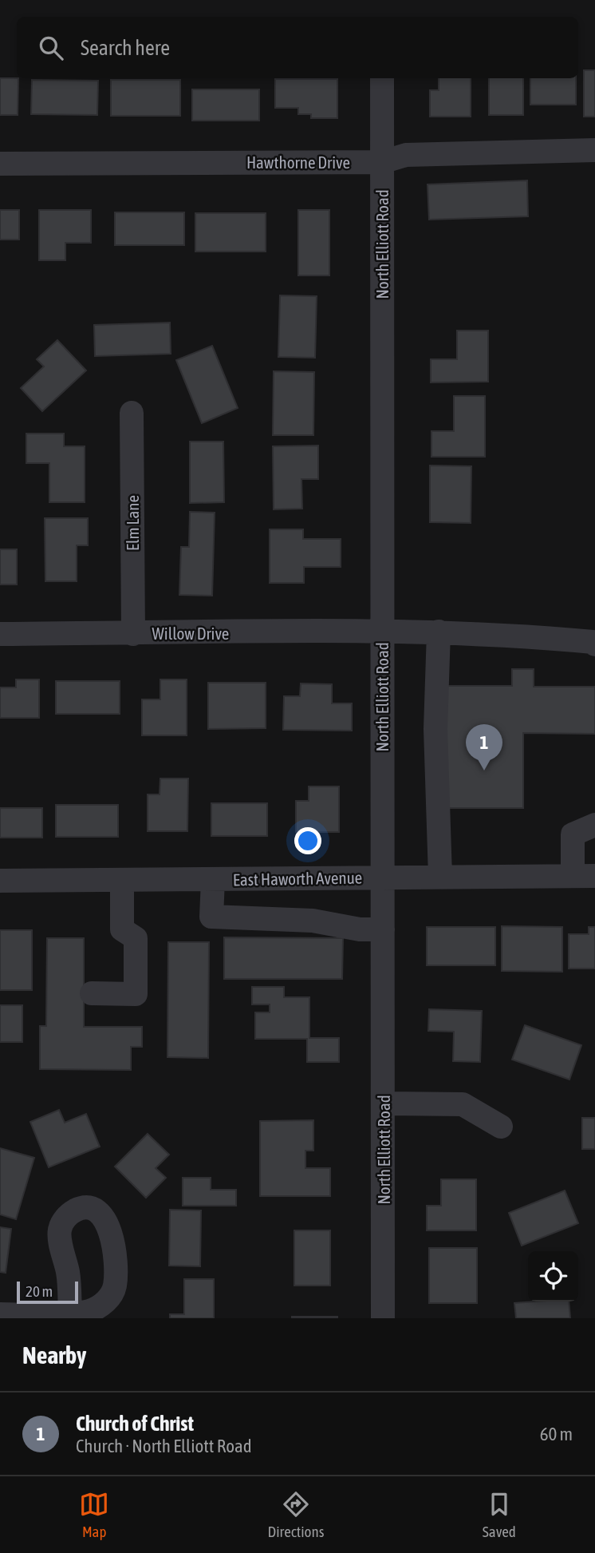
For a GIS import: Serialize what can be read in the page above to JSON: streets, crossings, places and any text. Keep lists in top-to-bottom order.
{
  "streets": {
    "street": [
      "Hawthorne Drive",
      "North Elliott Road",
      "Elm Lane",
      "Willow Drive",
      "East Haworth Avenue"
    ]
  },
  "crossings": [
    ["Hawthorne Drive", "North Elliott Road"],
    ["North Elliott Road", "Willow Drive"],
    ["North Elliott Road", "East Haworth Avenue"],
    ["Elm Lane", "Willow Drive"]
  ],
  "scale_bar": "20 m",
  "page": {
    "search": "Search here",
    "pins": "1",
    "scale": "20 m",
    "heading": "Nearby",
    "list": [
      {
        "mark": "1",
        "name": "Church of Christ",
        "note": "Church · North Elliott Road",
        "value": "60 m"
      }
    ],
    "nav": ["Map", "Directions", "Saved"]
  }
}
